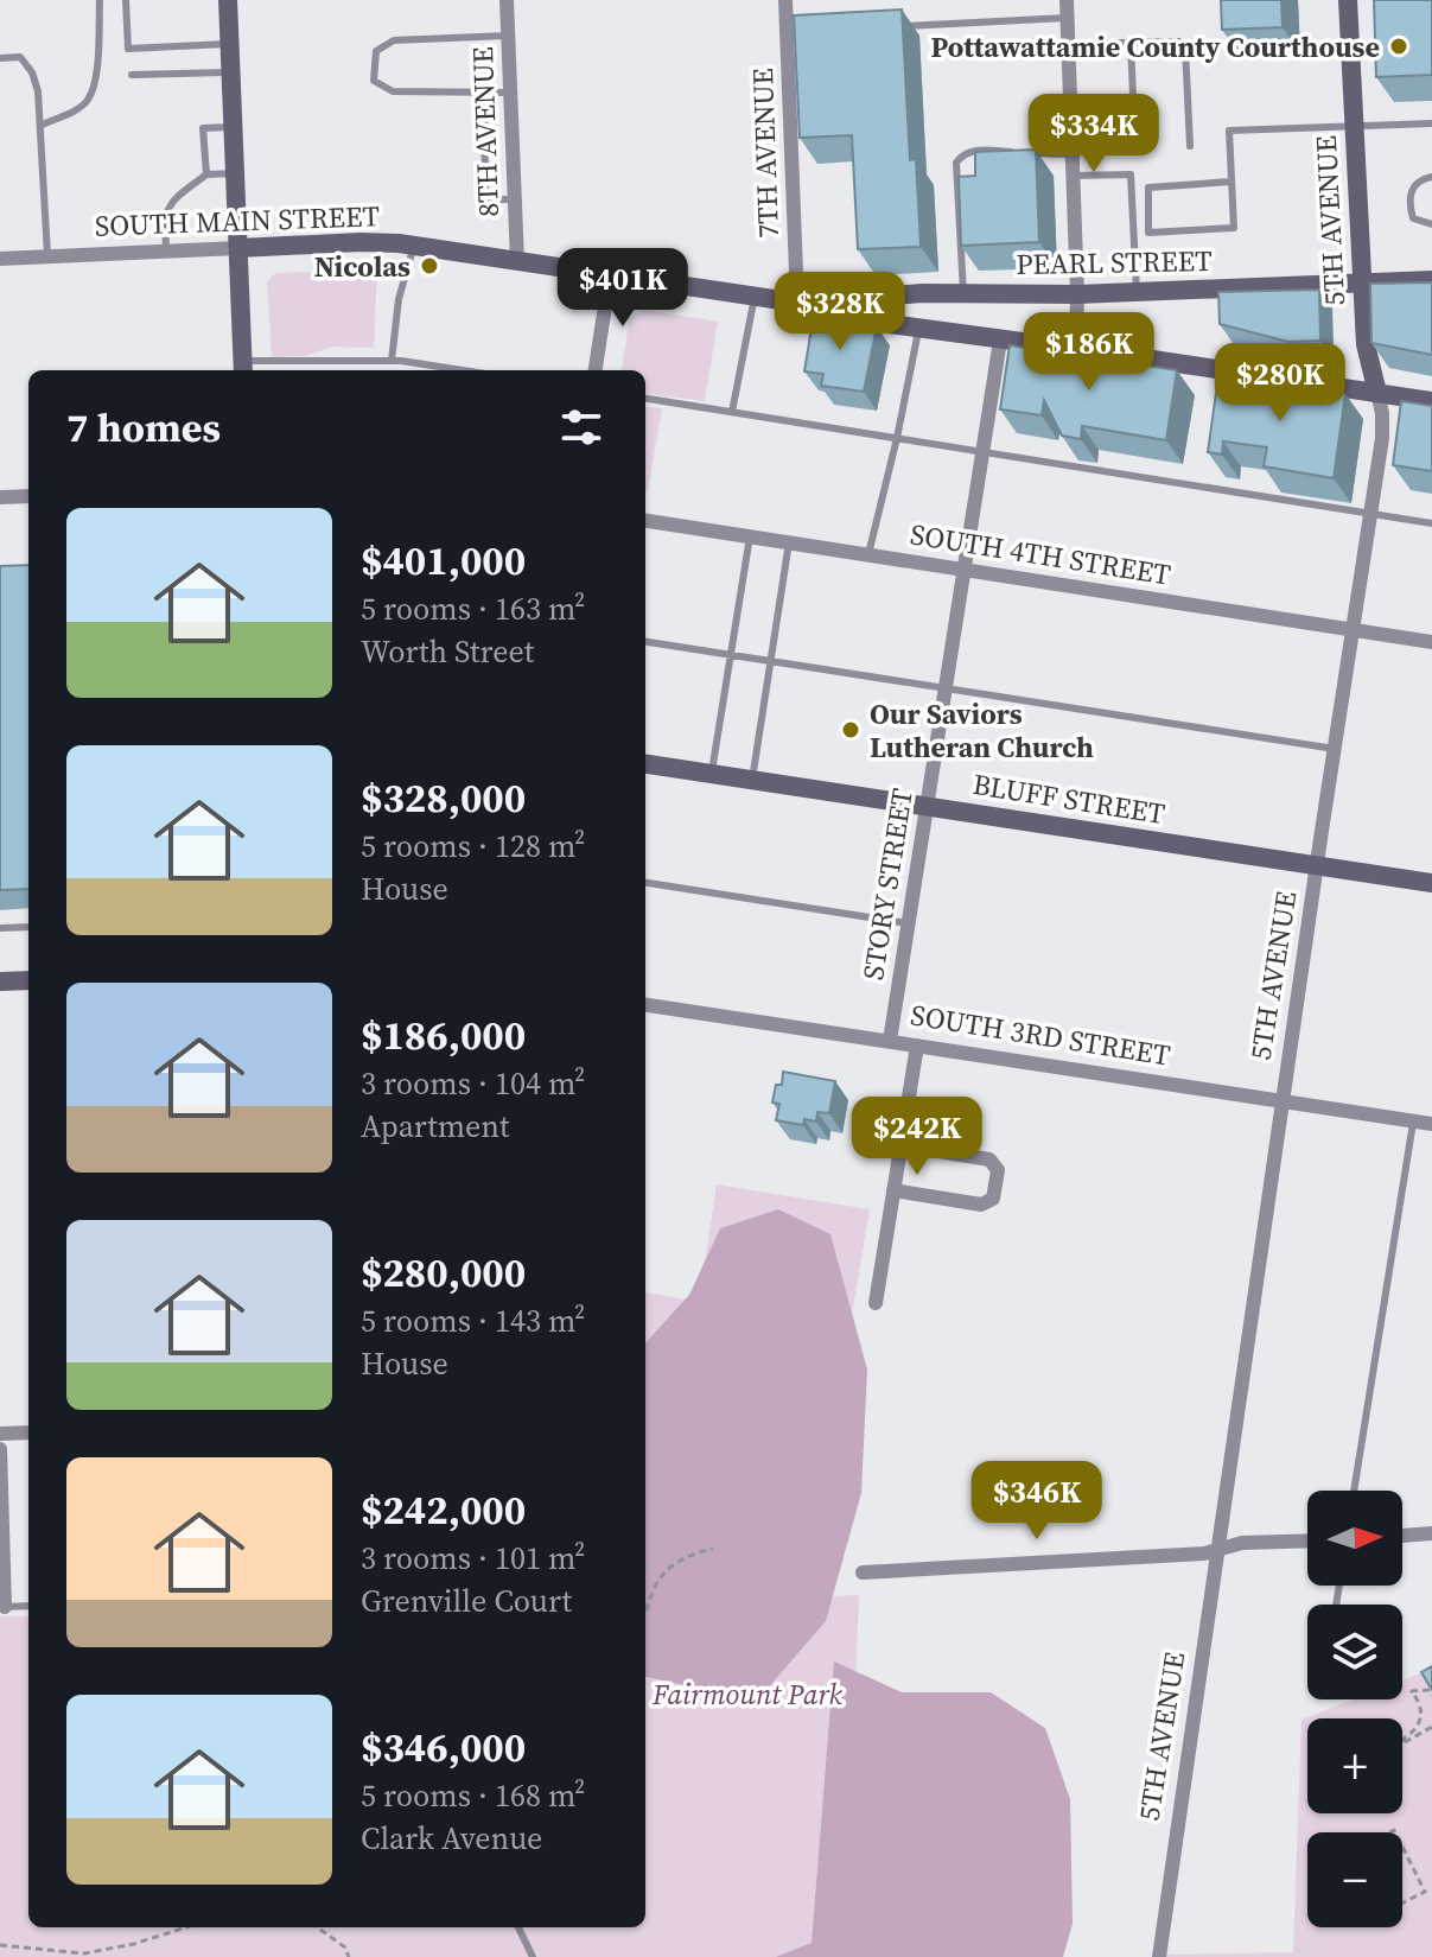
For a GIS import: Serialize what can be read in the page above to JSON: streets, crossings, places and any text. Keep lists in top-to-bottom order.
{
  "streets": {
    "main road": [
      "SOUTH MAIN STREET",
      "5TH AVENUE",
      "PEARL STREET",
      "BLUFF STREET"
    ],
    "street": [
      "8TH AVENUE",
      "7TH AVENUE",
      "SOUTH 4TH STREET",
      "STORY STREET",
      "SOUTH 3RD STREET"
    ]
  },
  "crossings": [
    ["8TH AVENUE", "SOUTH MAIN STREET"],
    ["7TH AVENUE", "SOUTH MAIN STREET"],
    ["7TH AVENUE", "PEARL STREET"],
    ["SOUTH MAIN STREET", "5TH AVENUE"],
    ["SOUTH MAIN STREET", "PEARL STREET"],
    ["SOUTH MAIN STREET", "STORY STREET"],
    ["5TH AVENUE", "PEARL STREET"],
    ["5TH AVENUE", "SOUTH 4TH STREET"],
    ["5TH AVENUE", "BLUFF STREET"],
    ["5TH AVENUE", "SOUTH 3RD STREET"],
    ["SOUTH 4TH STREET", "STORY STREET"],
    ["BLUFF STREET", "STORY STREET"],
    ["STORY STREET", "SOUTH 3RD STREET"]
  ],
  "parks": ["Fairmount Park"],
  "places": ["Pottawattamie County Courthouse", "Nicolas", "Our Saviors Lutheran Church"],
  "north": "right",
  "page": {
    "price": [
      "$334K",
      "$401K",
      "$328K",
      "$186K",
      "$280K",
      "$242K",
      "$346K"
    ],
    "heading": "7 homes",
    "list": [
      {
        "name": "$401,000",
        "note": "5 rooms · 163 m² · Worth Street"
      },
      {
        "name": "$328,000",
        "note": "5 rooms · 128 m² · House"
      },
      {
        "name": "$186,000",
        "note": "3 rooms · 104 m² · Apartment"
      },
      {
        "name": "$280,000",
        "note": "5 rooms · 143 m² · House"
      },
      {
        "name": "$242,000",
        "note": "3 rooms · 101 m² · Grenville Court"
      },
      {
        "name": "$346,000",
        "note": "5 rooms · 168 m² · Clark Avenue"
      }
    ],
    "map_buttons": ["+", "−"]
  }
}
